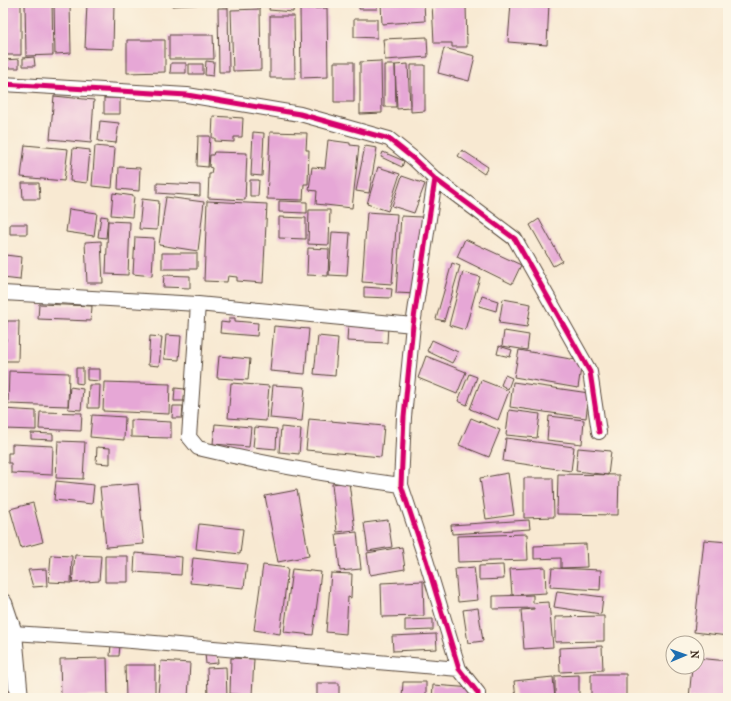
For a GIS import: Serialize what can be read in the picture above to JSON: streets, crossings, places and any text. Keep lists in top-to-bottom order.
{
  "north": "right"
}
